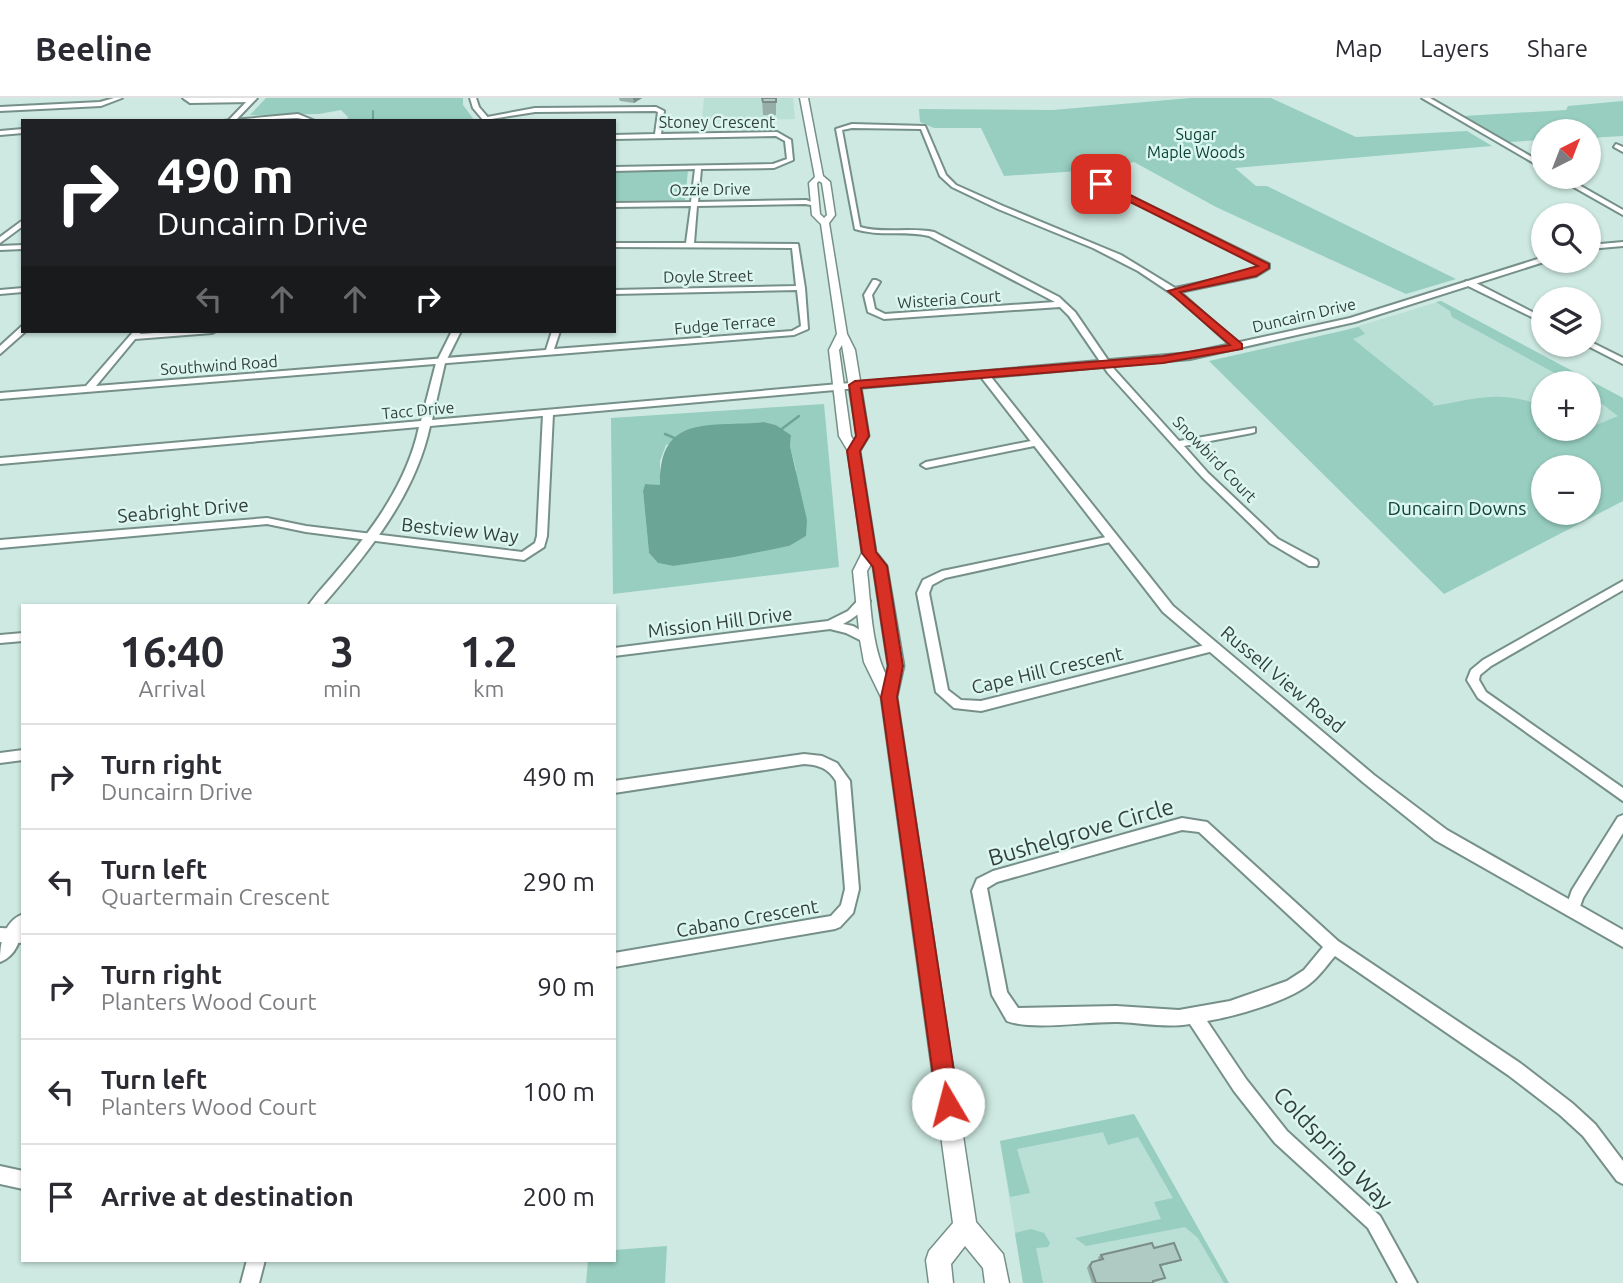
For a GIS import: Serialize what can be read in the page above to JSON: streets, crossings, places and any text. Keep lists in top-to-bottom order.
{
  "streets": {
    "street": [
      "Stoney Crescent",
      "Ozzie Drive",
      "Doyle Street",
      "Wisteria Court",
      "Duncairn Drive",
      "Fudge Terrace",
      "Southwind Road",
      "Tacc Drive",
      "Snowbird Court",
      "Seabright Drive",
      "Bestview Way",
      "Mission Hill Drive",
      "Cape Hill Crescent",
      "Russell View Road",
      "Bushelgrove Circle",
      "Cabano Crescent",
      "Coldspring Way"
    ]
  },
  "crossings": [
    ["Doyle Street", "Fudge Terrace"],
    ["Wisteria Court", "Snowbird Court"],
    ["Duncairn Drive", "Tacc Drive"],
    ["Duncairn Drive", "Snowbird Court"],
    ["Duncairn Drive", "Russell View Road"],
    ["Fudge Terrace", "Southwind Road"],
    ["Tacc Drive", "Bestview Way"],
    ["Seabright Drive", "Bestview Way"],
    ["Cape Hill Crescent", "Russell View Road"],
    ["Bushelgrove Circle", "Coldspring Way"]
  ],
  "parks": ["Sugar Maple Woods", "Duncairn Downs"],
  "north": "top right",
  "page": {
    "header": "Beeline",
    "nav": ["Map", "Layers", "Share"],
    "map_buttons": ["+", "−"],
    "turn": ["490 m", "Duncairn Drive"],
    "eta": [
      "16:40",
      "Arrival",
      "3",
      "min",
      "1.2",
      "km"
    ],
    "list": [
      {
        "name": "Turn right",
        "note": "Duncairn Drive",
        "value": "490 m"
      },
      {
        "name": "Turn left",
        "note": "Quartermain Crescent",
        "value": "290 m"
      },
      {
        "name": "Turn right",
        "note": "Planters Wood Court",
        "value": "90 m"
      },
      {
        "name": "Turn left",
        "note": "Planters Wood Court",
        "value": "100 m"
      },
      {
        "name": "Arrive at destination",
        "value": "200 m"
      }
    ]
  }
}
